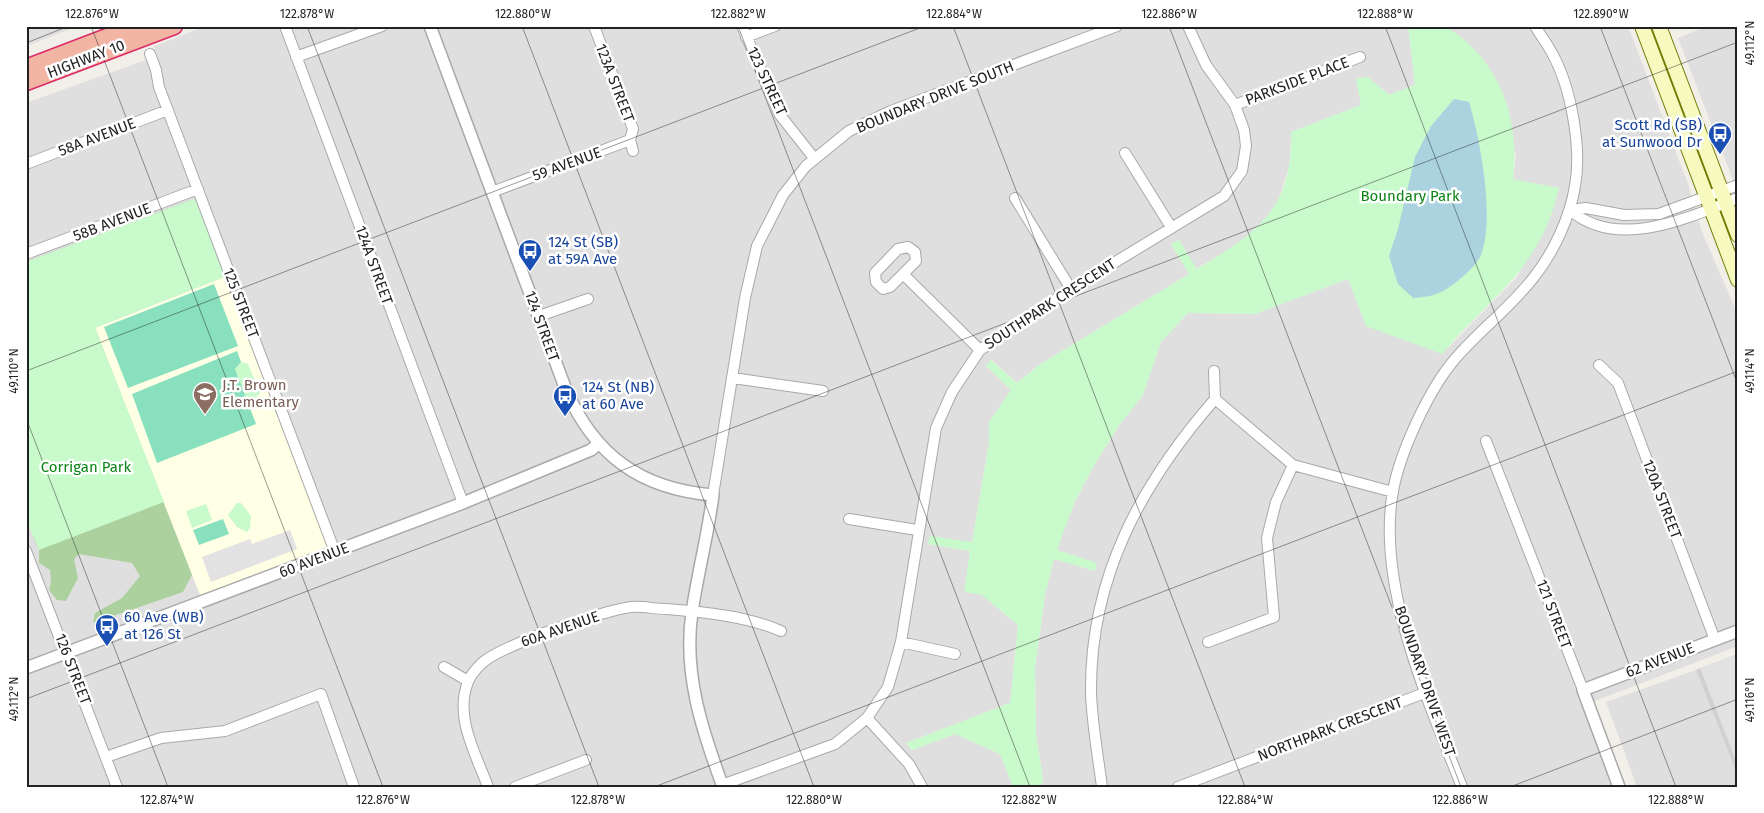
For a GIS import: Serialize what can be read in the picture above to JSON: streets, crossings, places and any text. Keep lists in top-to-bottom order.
{
  "streets": {
    "highway": ["HIGHWAY 10"],
    "street": [
      "123 STREET",
      "PARKSIDE PLACE",
      "123A STREET",
      "BOUNDARY DRIVE SOUTH",
      "58A AVENUE",
      "59 AVENUE",
      "58B AVENUE",
      "124A STREET",
      "125 STREET",
      "SOUTHPARK CRESCENT",
      "124 STREET",
      "120A STREET",
      "60 AVENUE",
      "121 STREET",
      "60A AVENUE",
      "62 AVENUE",
      "126 STREET",
      "BOUNDARY DRIVE WEST",
      "NORTHPARK CRESCENT"
    ]
  },
  "crossings": [
    ["123 STREET", "BOUNDARY DRIVE SOUTH"],
    ["PARKSIDE PLACE", "SOUTHPARK CRESCENT"],
    ["123A STREET", "59 AVENUE"],
    ["BOUNDARY DRIVE SOUTH", "124 STREET"],
    ["58A AVENUE", "125 STREET"],
    ["59 AVENUE", "124 STREET"],
    ["58B AVENUE", "125 STREET"],
    ["124A STREET", "60 AVENUE"],
    ["125 STREET", "60 AVENUE"],
    ["124 STREET", "60 AVENUE"],
    ["120A STREET", "62 AVENUE"],
    ["60 AVENUE", "126 STREET"],
    ["121 STREET", "62 AVENUE"],
    ["BOUNDARY DRIVE WEST", "NORTHPARK CRESCENT"]
  ],
  "parks": ["Boundary Park", "Corrigan Park"],
  "places": {
    "bus stop": [
      "Scott Rd (SB) at Sunwood Dr",
      "124 St (SB) at 59A Ave",
      "124 St (NB) at 60 Ave",
      "60 Ave (WB) at 126 St"
    ],
    "school or university": ["J.T. Brown Elementary"]
  },
  "coordinates": [
    "122.876°W",
    "122.878°W",
    "122.880°W",
    "122.882°W",
    "122.884°W",
    "122.886°W",
    "122.888°W",
    "122.890°W",
    "49.112°N",
    "49.110°N",
    "49.114°N",
    "49.116°N",
    "122.874°W"
  ]
}
